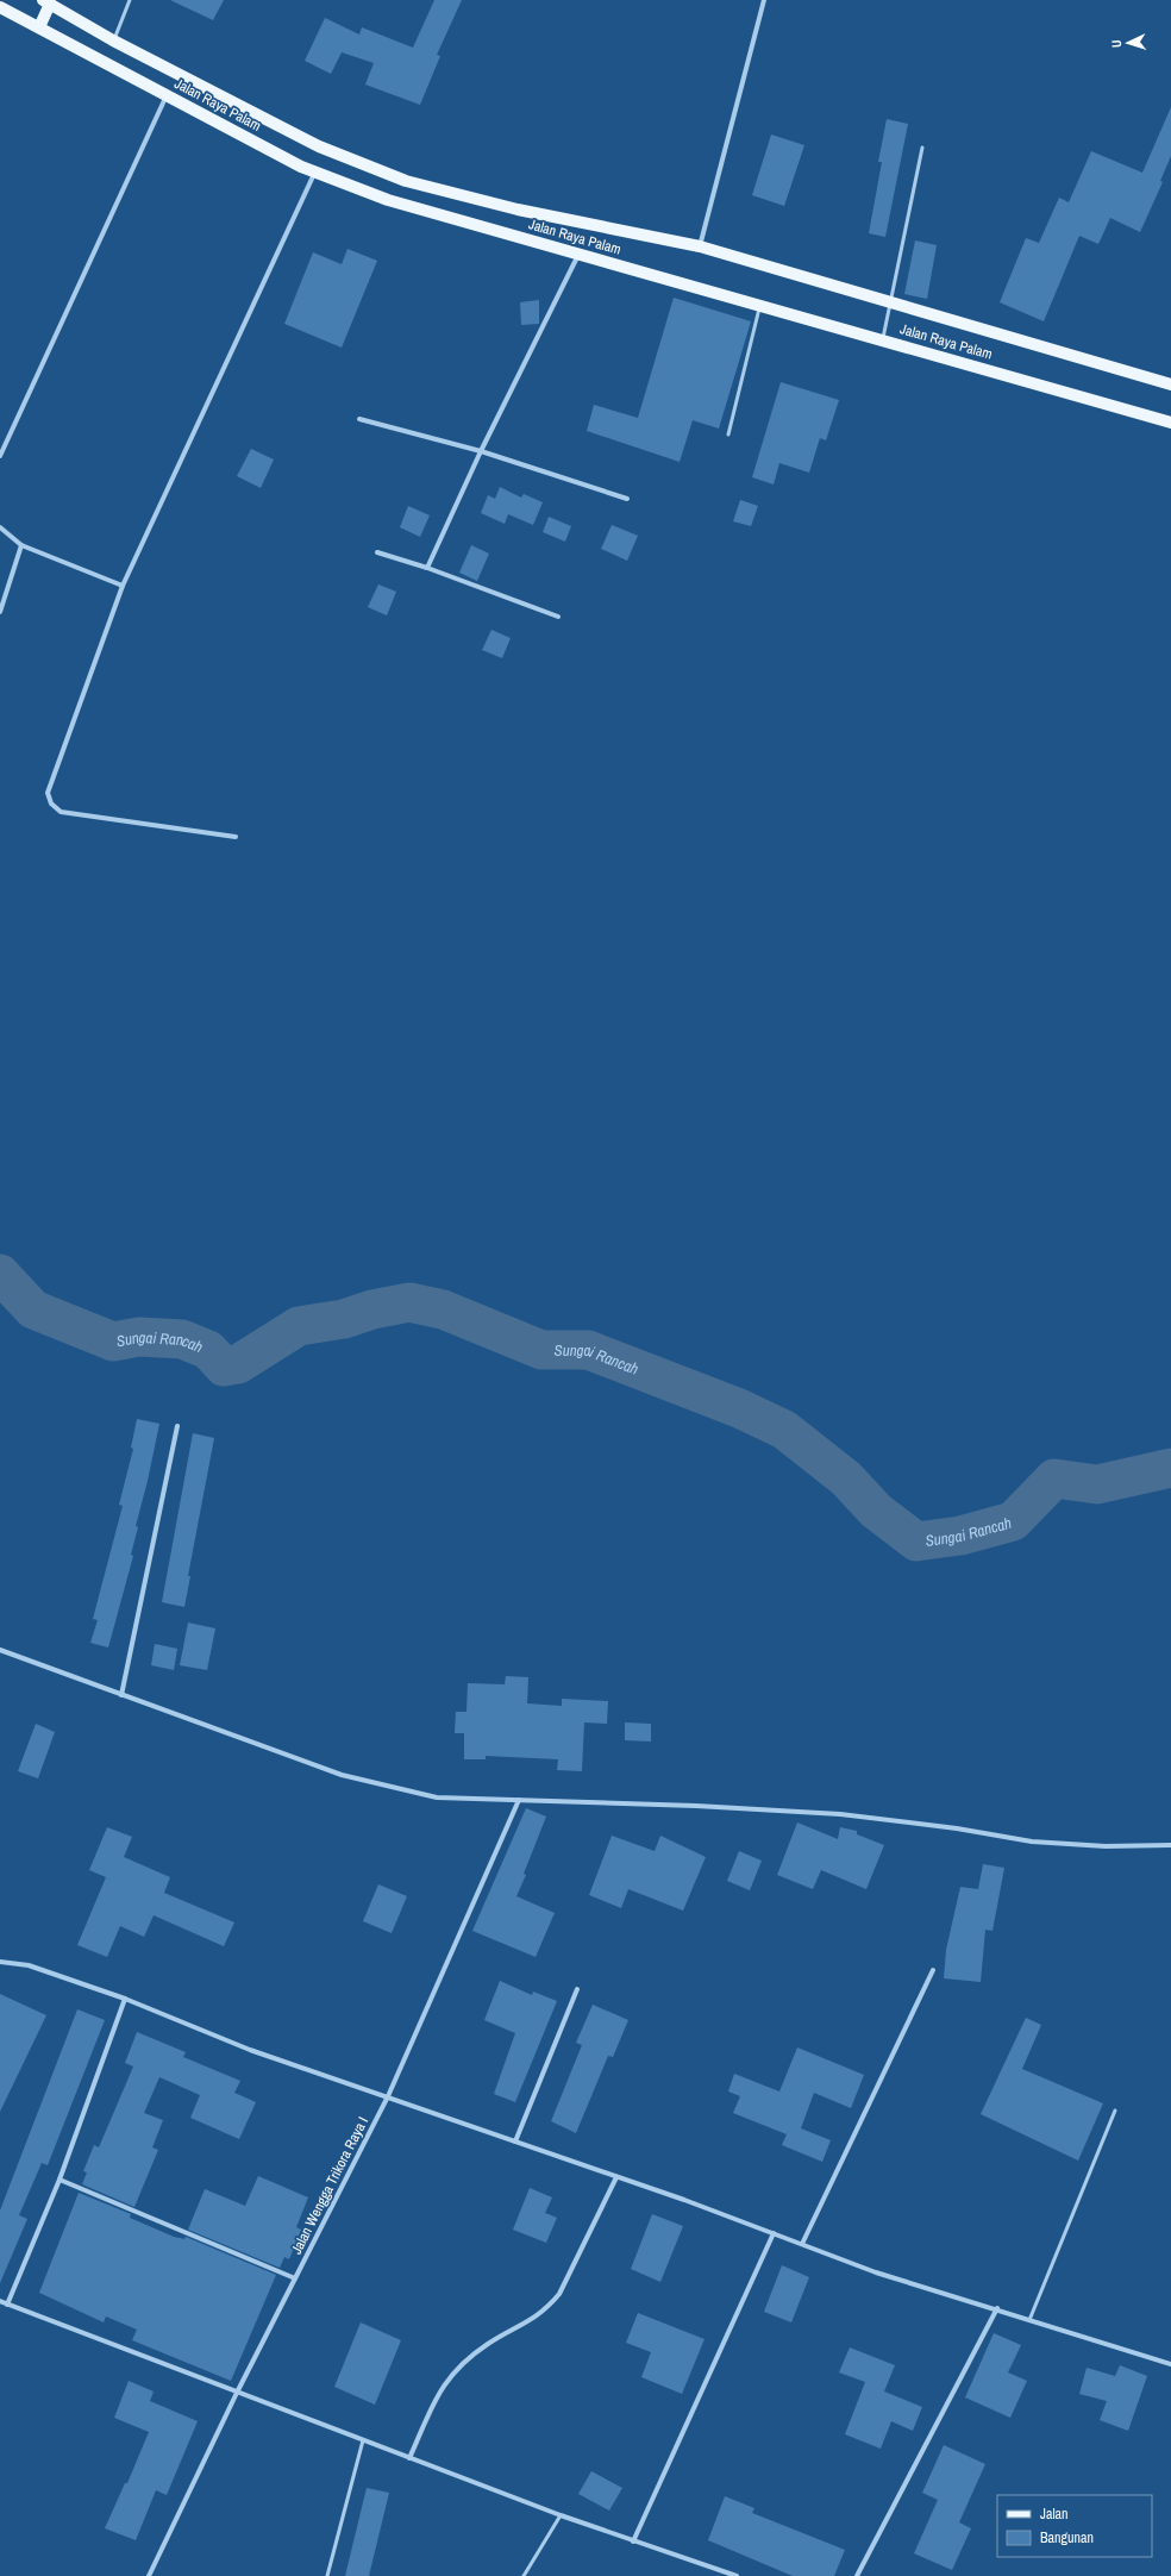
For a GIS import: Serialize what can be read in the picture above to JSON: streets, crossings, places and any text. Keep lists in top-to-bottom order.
{
  "streets": {
    "main road": ["Jalan Raya Palam"],
    "street": ["Jalan Wengga Trikora Raya I"]
  },
  "water": ["Sungai Rancah"],
  "legend": ["Jalan", "Bangunan"],
  "north": "left"
}
